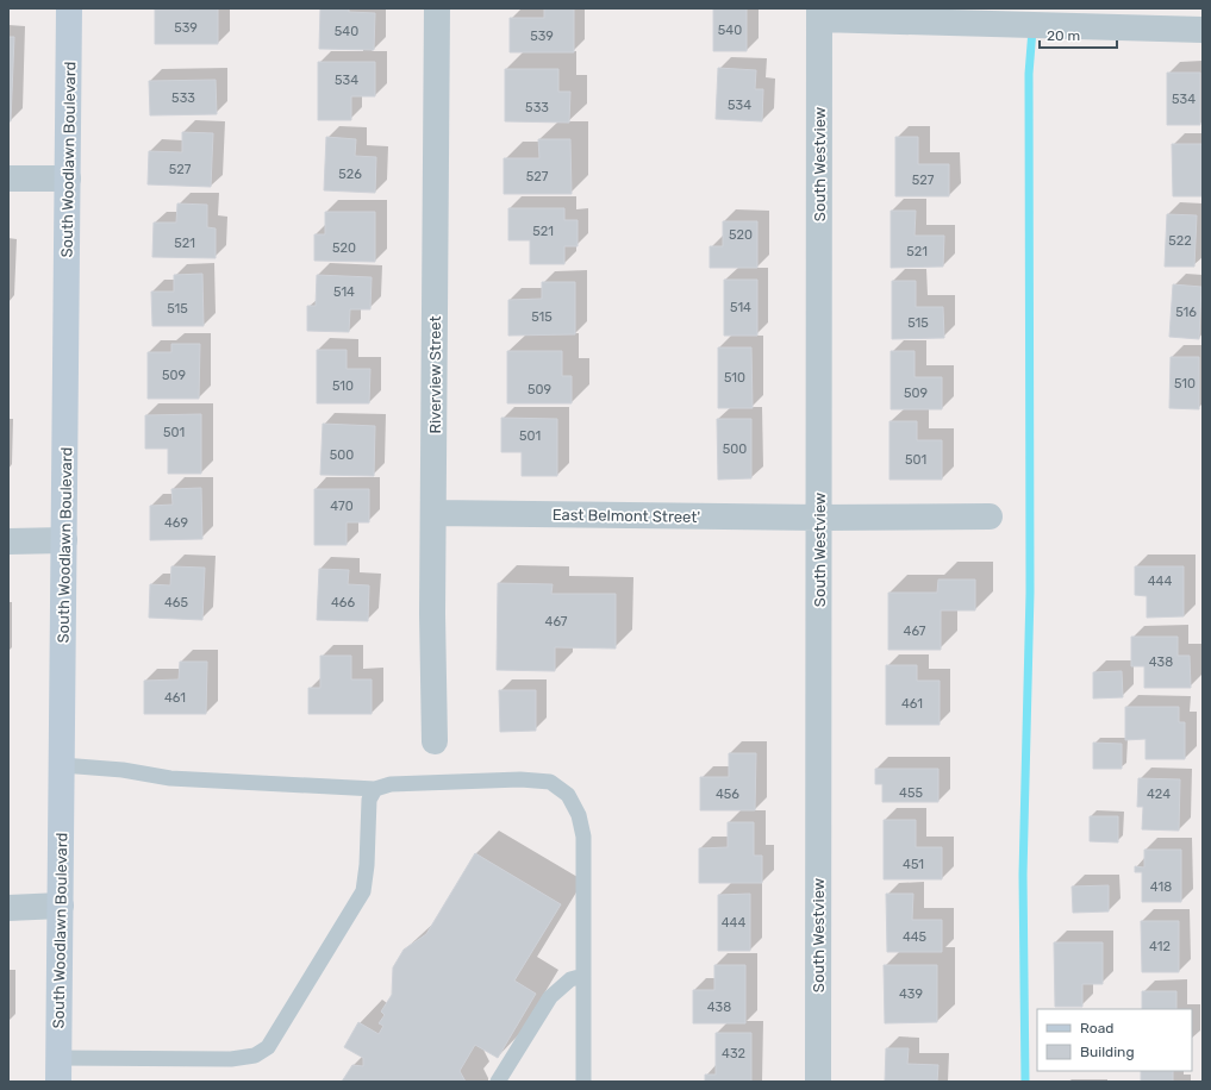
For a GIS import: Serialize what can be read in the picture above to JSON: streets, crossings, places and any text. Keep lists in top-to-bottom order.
{
  "streets": {
    "street": [
      "South Woodlawn Boulevard",
      "South Westview",
      "Riverview Street",
      "East Belmont Street'"
    ]
  },
  "crossings": [
    ["South Westview", "East Belmont Street'"],
    ["Riverview Street", "East Belmont Street'"]
  ],
  "house_numbers": [
    "539",
    "540",
    "540",
    "539",
    "534",
    "533",
    "534",
    "534",
    "533",
    "527",
    "526",
    "527",
    "527",
    "521",
    "520",
    "522",
    "521",
    "520",
    "521",
    "514",
    "514",
    "515",
    "516",
    "515",
    "515",
    "509",
    "510",
    "510",
    "510",
    "509",
    "509",
    "501",
    "501",
    "500",
    "500",
    "501",
    "470",
    "469",
    "444",
    "465",
    "466",
    "467",
    "467",
    "438",
    "461",
    "461",
    "455",
    "456",
    "424",
    "451",
    "418",
    "444",
    "445",
    "412",
    "439",
    "438",
    "432"
  ],
  "legend": ["Road", "Building"],
  "scale_bar": "20 m"
}
